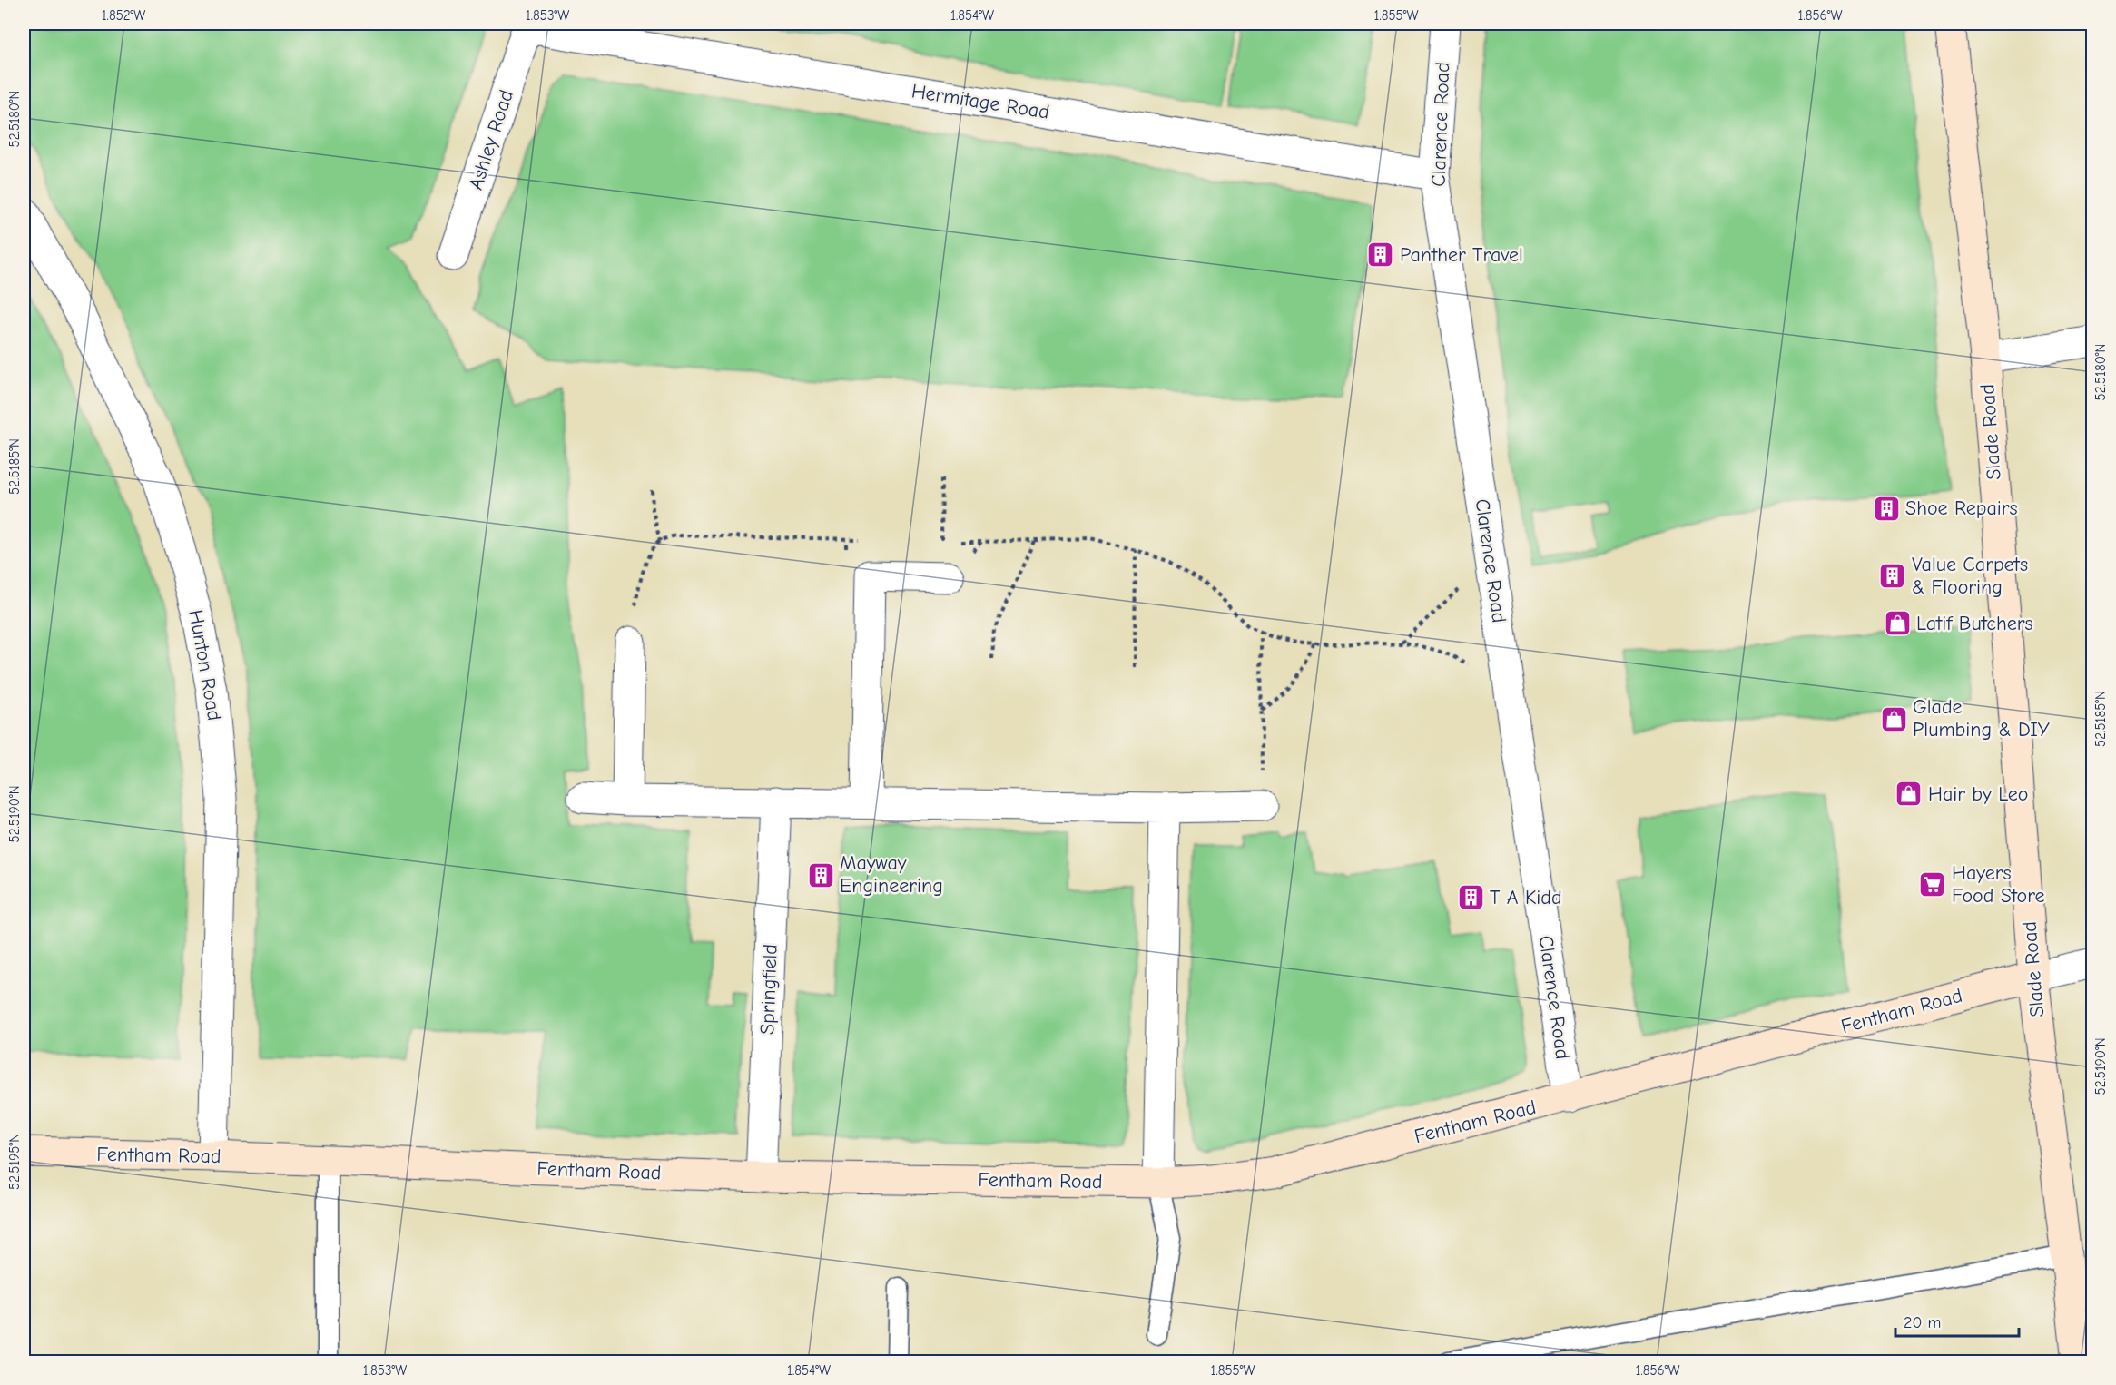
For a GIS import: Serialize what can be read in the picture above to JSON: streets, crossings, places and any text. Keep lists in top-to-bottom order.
{
  "streets": {
    "street": [
      "Hermitage Road",
      "Clarence Road",
      "Ashley Road",
      "Slade Road",
      "Hunton Road",
      "Springfield",
      "Fentham Road"
    ]
  },
  "crossings": [
    ["Hermitage Road", "Clarence Road"],
    ["Hermitage Road", "Ashley Road"],
    ["Clarence Road", "Fentham Road"],
    ["Slade Road", "Fentham Road"],
    ["Hunton Road", "Fentham Road"],
    ["Springfield", "Fentham Road"]
  ],
  "places": {
    "building": [
      "Panther Travel",
      "Shoe Repairs",
      "Value Carpets & Flooring",
      "Mayway Engineering",
      "T A Kidd"
    ],
    "shop": ["Latif Butchers", "Glade Plumbing & DIY", "Hair by Leo"],
    "supermarket": ["Hayers Food Store"]
  },
  "scale_bar": "20 m",
  "coordinates": [
    "1.852°W",
    "1.853°W",
    "1.854°W",
    "1.855°W",
    "1.856°W",
    "52.5180°N",
    "52.5185°N",
    "52.5190°N",
    "52.5195°N"
  ]
}
